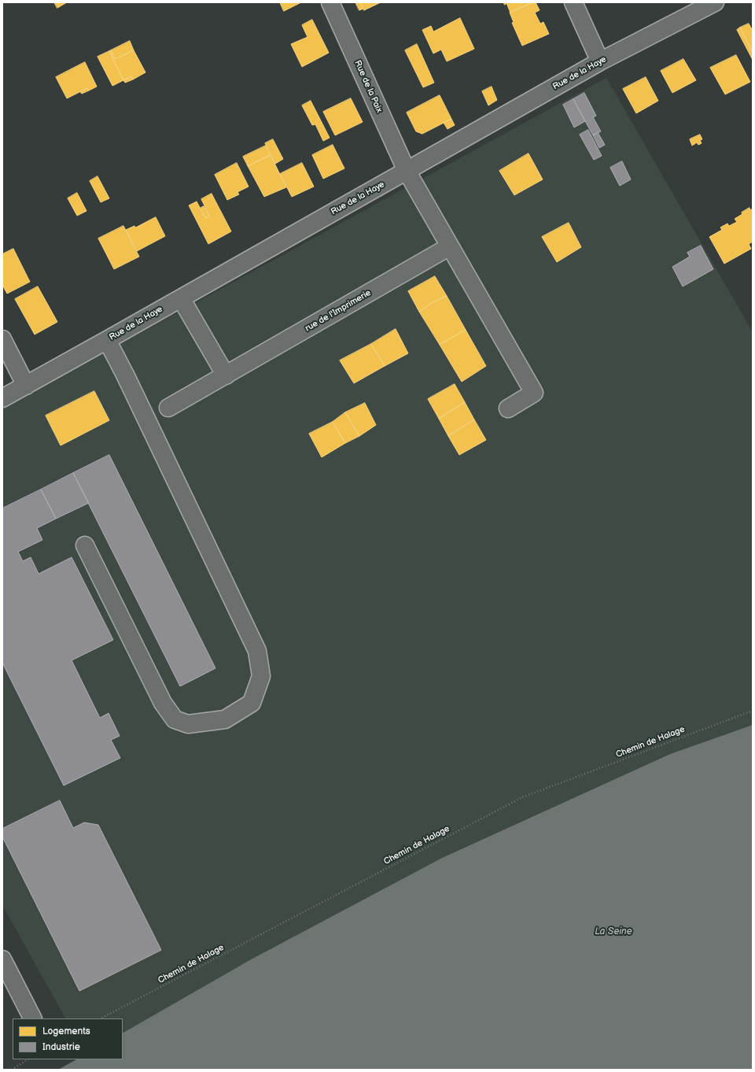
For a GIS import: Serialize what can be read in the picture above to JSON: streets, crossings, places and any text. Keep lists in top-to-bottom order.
{
  "streets": {
    "street": ["Rue de la Haye", "Rue de la Paix", "rue de l'Imprimerie"],
    "path": ["Chemin de Halage"]
  },
  "crossings": [
    ["Rue de la Haye", "Rue de la Paix"]
  ],
  "water": ["La Seine"],
  "legend": ["Logements", "Industrie"]
}
